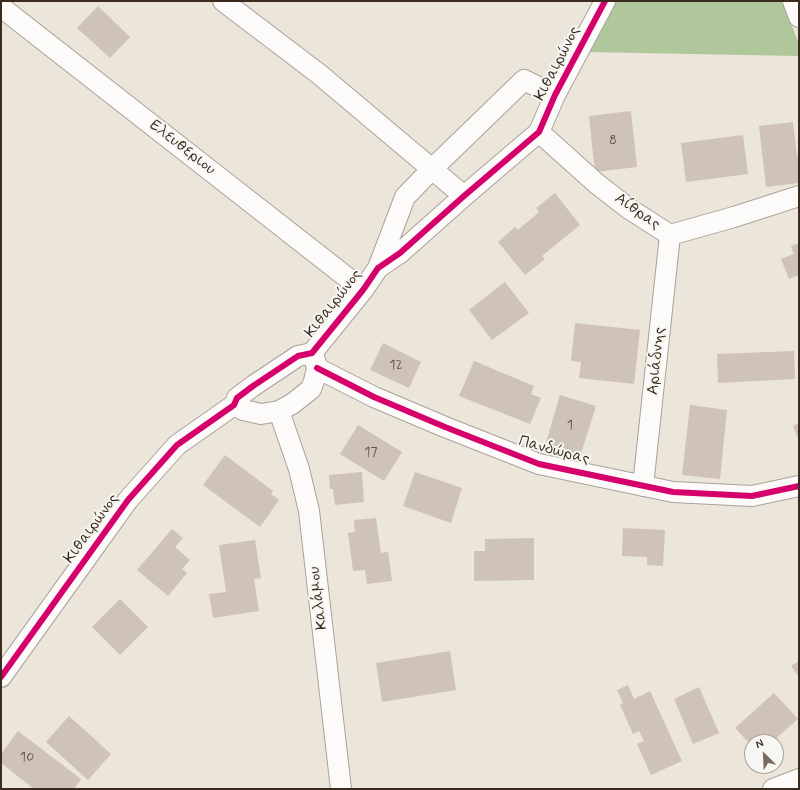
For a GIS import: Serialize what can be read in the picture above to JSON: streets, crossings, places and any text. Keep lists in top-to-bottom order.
{
  "streets": {
    "street": [
      "Κιθαιρώνος",
      "Ελευθεριου",
      "Αίθρας",
      "Αριάδνης",
      "Πανδώρας",
      "Καλάμου"
    ]
  },
  "crossings": [
    ["Κιθαιρώνος", "Ελευθεριου"],
    ["Κιθαιρώνος", "Αίθρας"],
    ["Κιθαιρώνος", "Πανδώρας"],
    ["Αίθρας", "Αριάδνης"],
    ["Αριάδνης", "Πανδώρας"]
  ],
  "house_numbers": [
    "8",
    "12",
    "1",
    "17",
    "10"
  ],
  "north": "top left"
}
